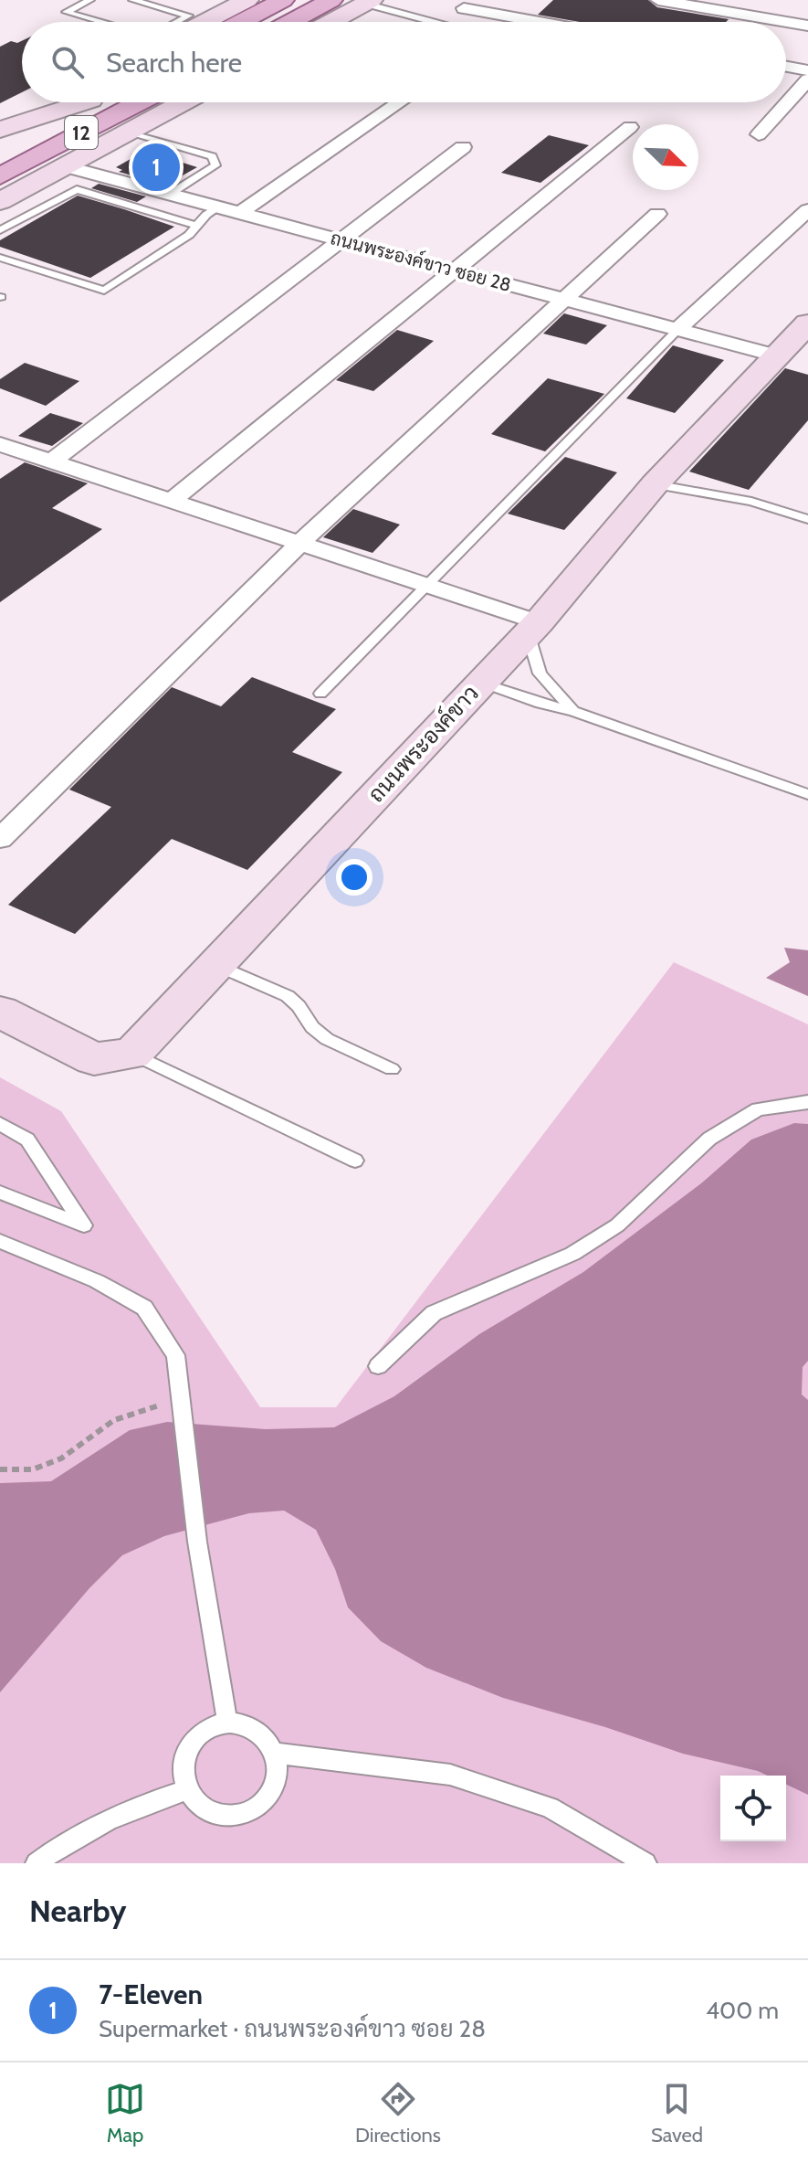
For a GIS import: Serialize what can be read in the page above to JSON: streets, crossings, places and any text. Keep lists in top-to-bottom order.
{
  "streets": {
    "main road": ["12"],
    "street": ["ถนนพระองค์ขาว ซอย 28", "ถนนพระองค์ขาว"]
  },
  "crossings": [
    ["ถนนพระองค์ขาว ซอย 28", "ถนนพระองค์ขาว"]
  ],
  "north": "bottom right",
  "page": {
    "search": "Search here",
    "pins": "1",
    "heading": "Nearby",
    "list": [
      {
        "mark": "1",
        "name": "7-Eleven",
        "note": "Supermarket · ถนนพระองค์ขาว ซอย 28",
        "value": "400 m"
      }
    ],
    "nav": ["Map", "Directions", "Saved"]
  }
}
